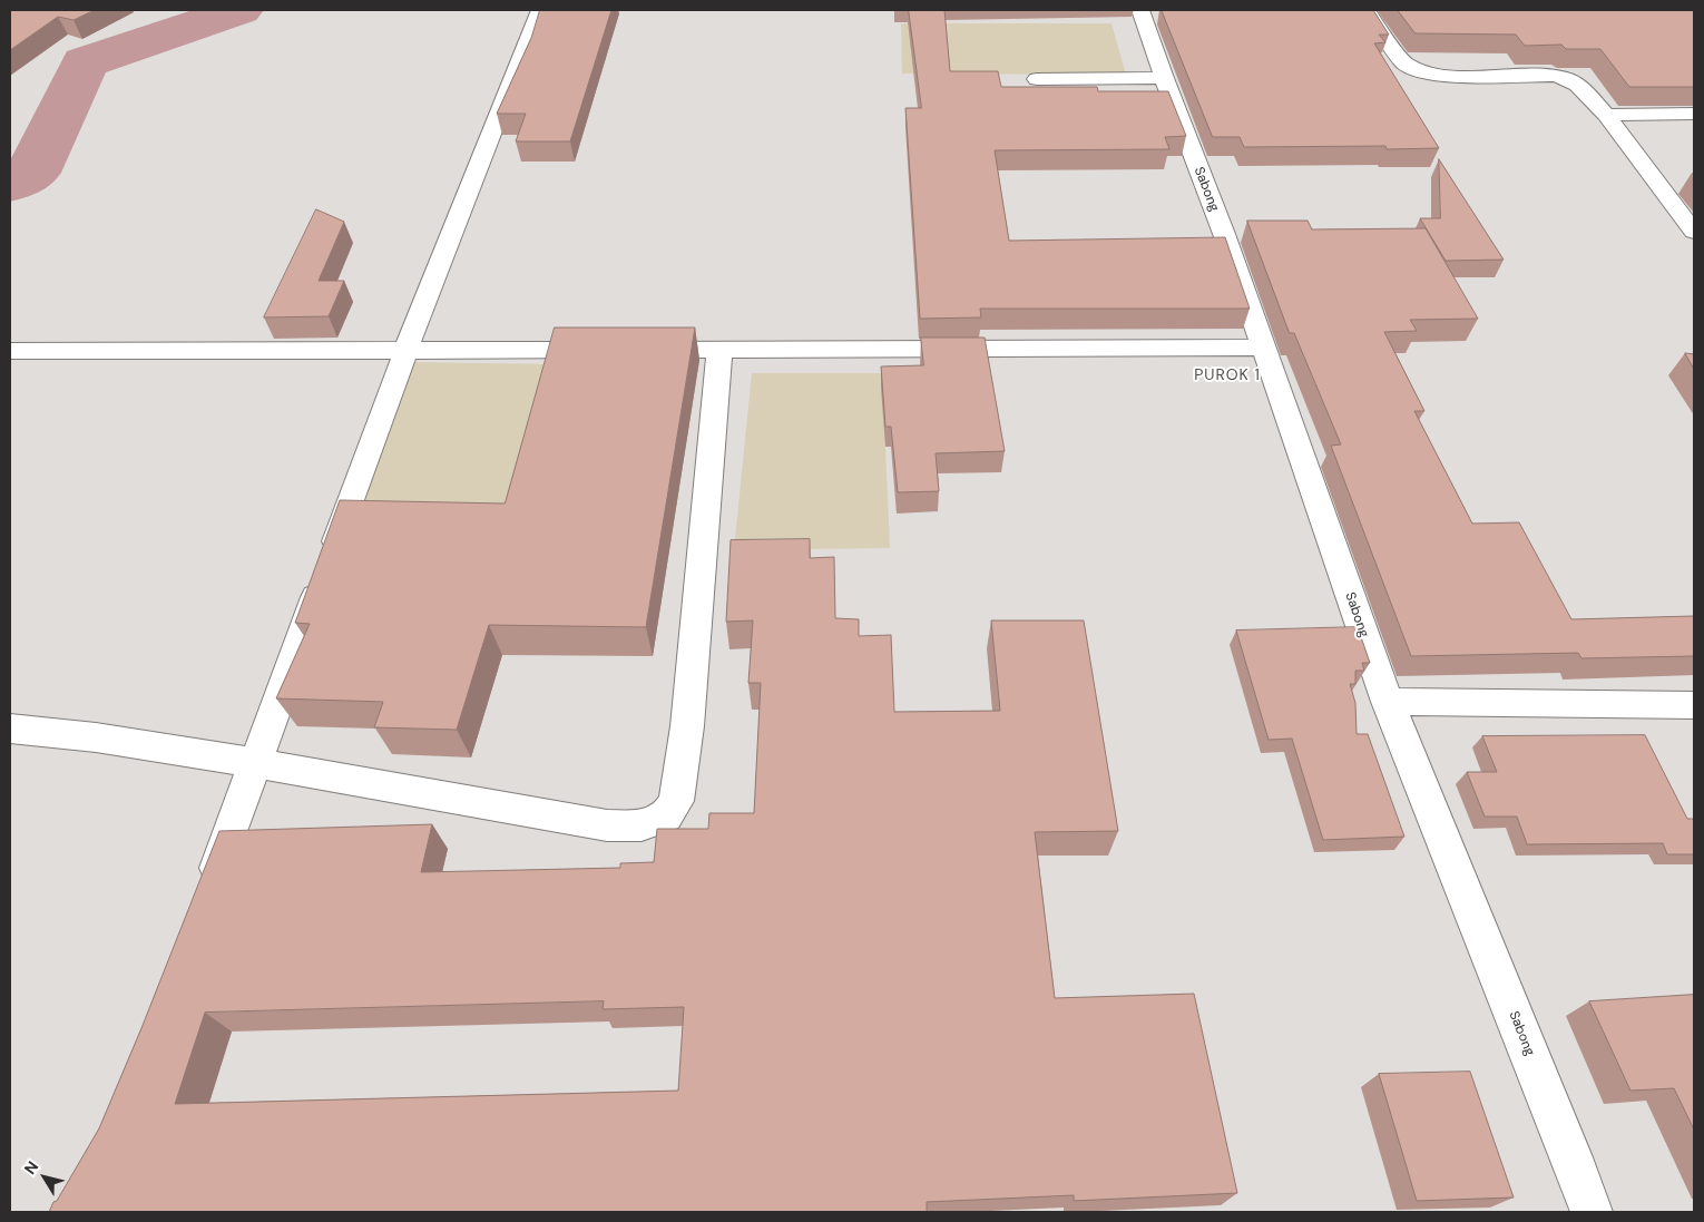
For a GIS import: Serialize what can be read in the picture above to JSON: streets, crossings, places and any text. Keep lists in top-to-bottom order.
{
  "streets": {
    "street": ["Sabong"]
  },
  "districts": ["PUROK 1"],
  "north": "top left"
}
